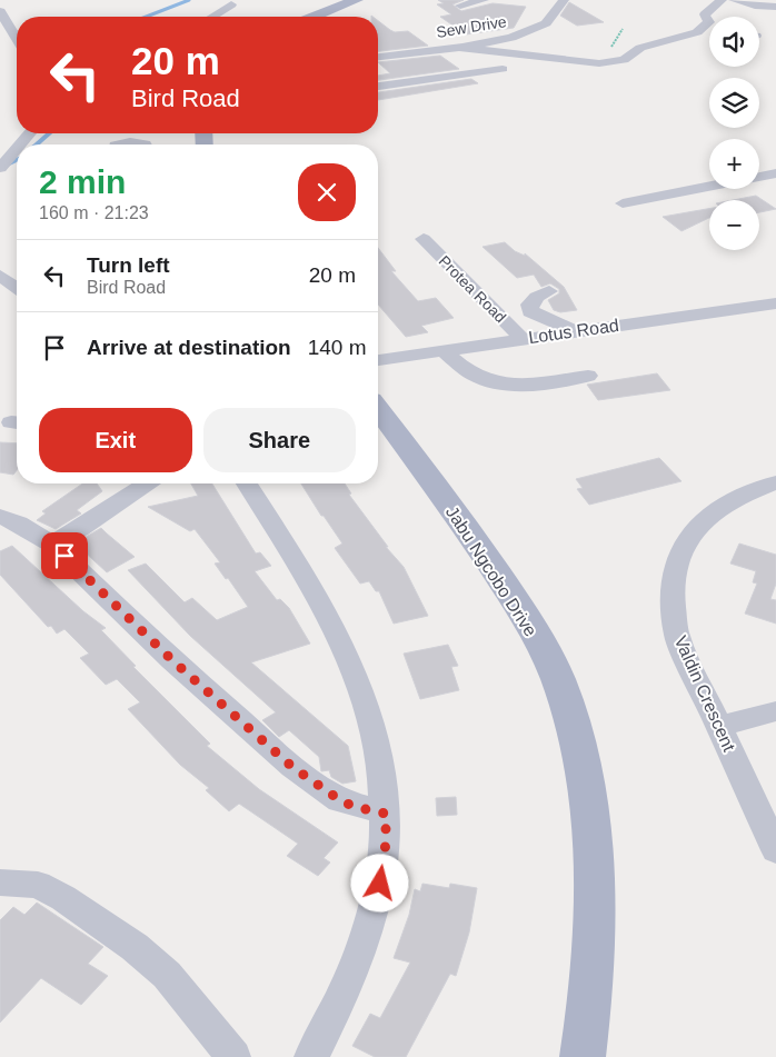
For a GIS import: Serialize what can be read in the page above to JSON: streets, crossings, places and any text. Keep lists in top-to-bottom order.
{
  "streets": {
    "main road": ["Jabu Ngcobo Drive"],
    "street": [
      "Sew Drive",
      "Protea Road",
      "Lotus Road",
      "Valdin Crescent"
    ]
  },
  "crossings": [
    ["Protea Road", "Lotus Road"]
  ],
  "page": {
    "map_buttons": ["+", "−"],
    "turn": ["20 m", "Bird Road"],
    "heading": ["2 min", "160 m · 21:23"],
    "list": [
      {
        "name": "Turn left",
        "note": "Bird Road",
        "value": "20 m"
      },
      {
        "name": "Arrive at destination",
        "value": "140 m"
      }
    ],
    "buttons": ["Exit", "Share"]
  }
}
